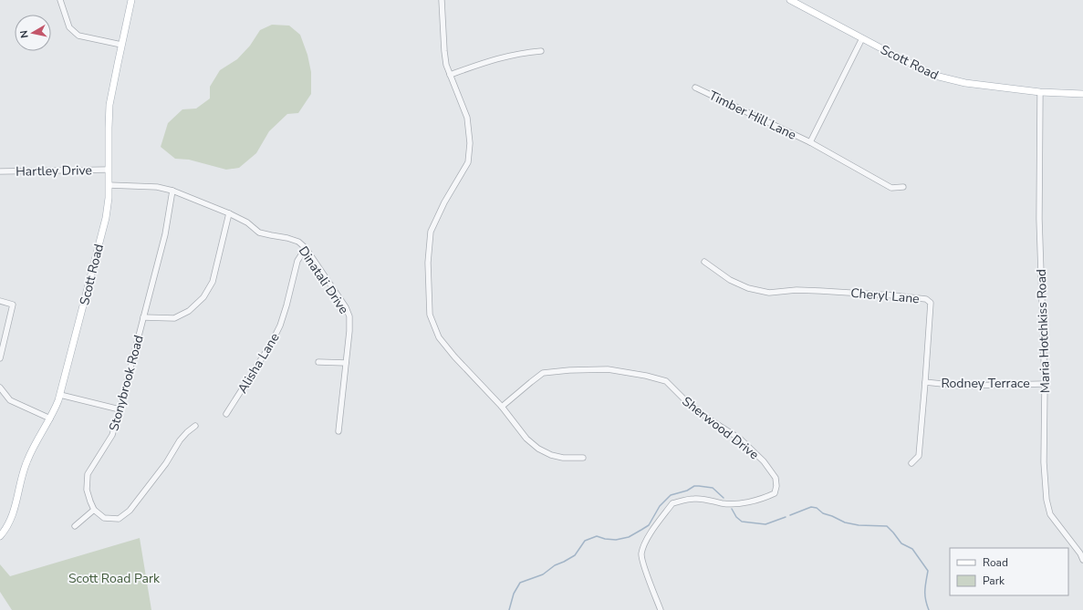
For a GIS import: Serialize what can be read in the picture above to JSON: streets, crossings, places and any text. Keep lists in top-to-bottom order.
{
  "streets": {
    "main road": ["Scott Road"],
    "street": [
      "Timber Hill Lane",
      "Hartley Drive",
      "Dinatali Drive",
      "Cheryl Lane",
      "Maria Hotchkiss Road",
      "Alisha Lane",
      "Stonybrook Road",
      "Rodney Terrace",
      "Sherwood Drive"
    ]
  },
  "crossings": [
    ["Scott Road", "Timber Hill Lane"],
    ["Scott Road", "Hartley Drive"],
    ["Scott Road", "Dinatali Drive"],
    ["Scott Road", "Maria Hotchkiss Road"],
    ["Dinatali Drive", "Alisha Lane"],
    ["Dinatali Drive", "Stonybrook Road"],
    ["Cheryl Lane", "Rodney Terrace"],
    ["Maria Hotchkiss Road", "Rodney Terrace"]
  ],
  "parks": ["Scott Road Park"],
  "legend": ["Road", "Park"],
  "north": "left"
}
